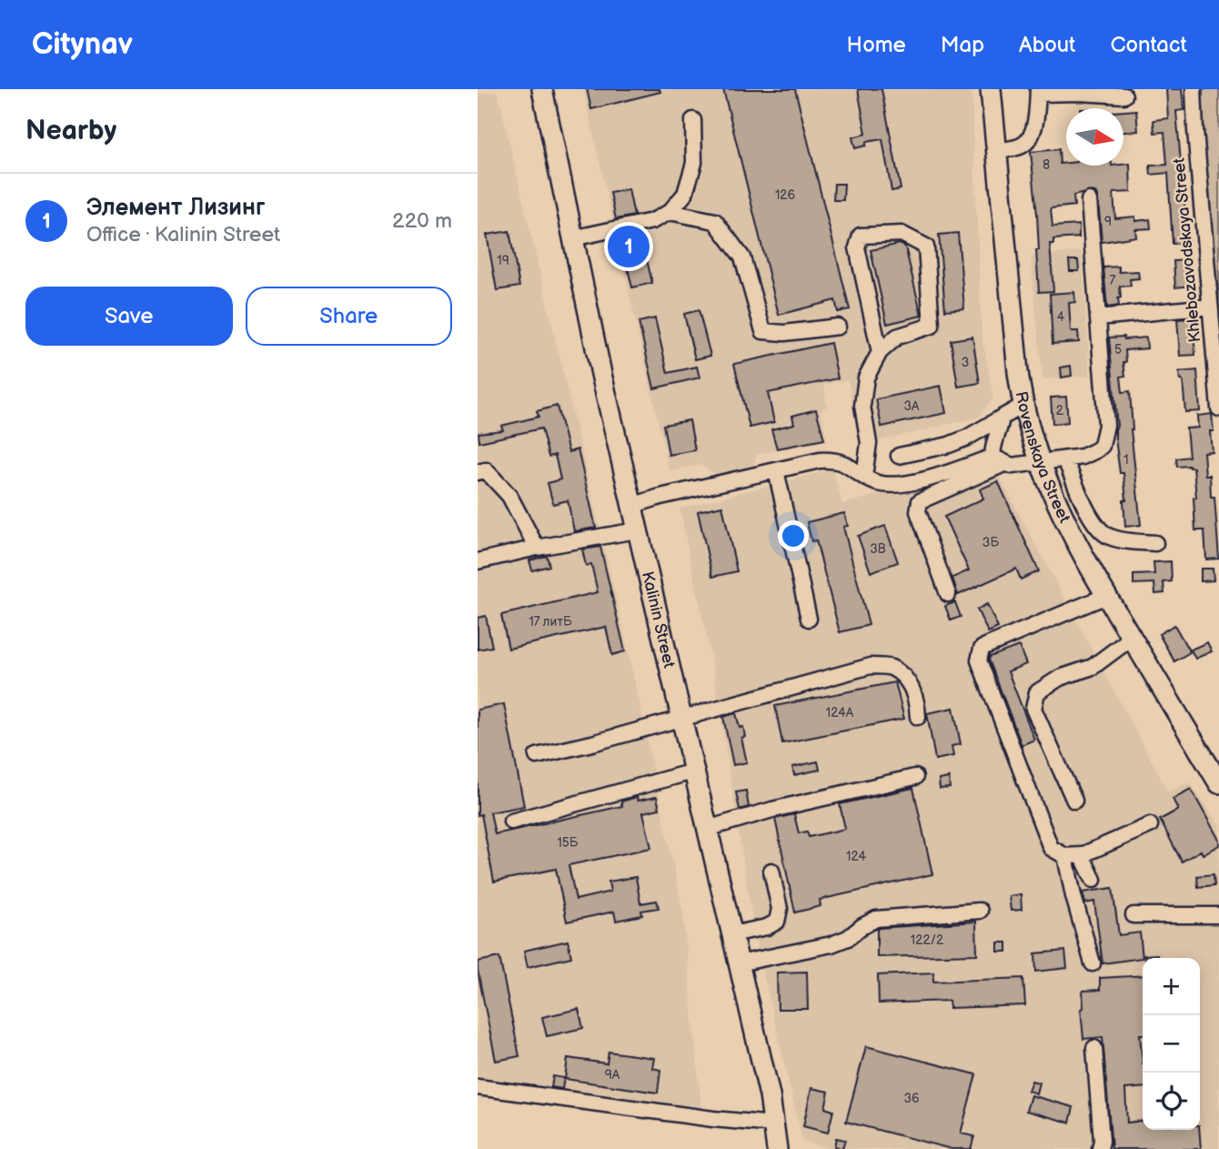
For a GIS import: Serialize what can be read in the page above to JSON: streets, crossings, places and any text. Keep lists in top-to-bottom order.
{
  "streets": {
    "main road": ["Rovenskaya Street", "Kalinin Street"],
    "street": ["Khlebozavodskaya Street"]
  },
  "house_numbers": [
    "8",
    "126",
    "9",
    "19",
    "7",
    "4",
    "5",
    "3",
    "3А",
    "2",
    "1",
    "3Б",
    "3В",
    "17 литБ",
    "124А",
    "15Б",
    "124",
    "122/2",
    "9А",
    "36"
  ],
  "north": "right",
  "page": {
    "header": "Citynav",
    "nav": [
      "Home",
      "Map",
      "About",
      "Contact"
    ],
    "heading": "Nearby",
    "list": [
      {
        "mark": "1",
        "name": "Элемент Лизинг",
        "note": "Office · Kalinin Street",
        "value": "220 m"
      }
    ],
    "pins": "1",
    "buttons": ["Save", "Share"],
    "map_buttons": ["+", "−"]
  }
}
